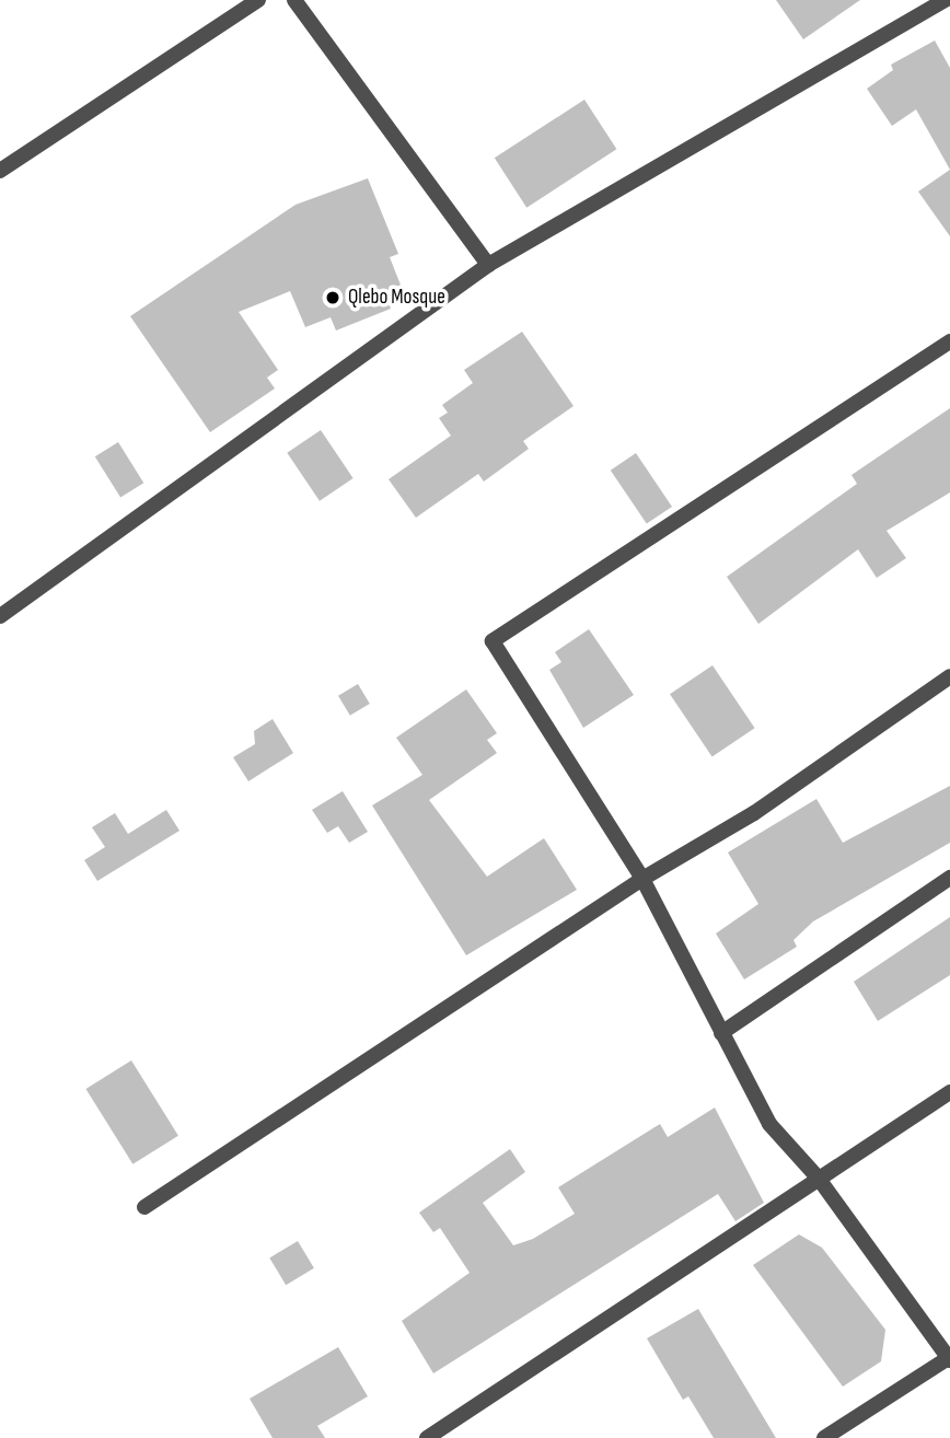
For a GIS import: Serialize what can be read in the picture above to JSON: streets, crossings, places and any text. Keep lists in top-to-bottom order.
{
  "places": ["Qlebo Mosque"]
}
